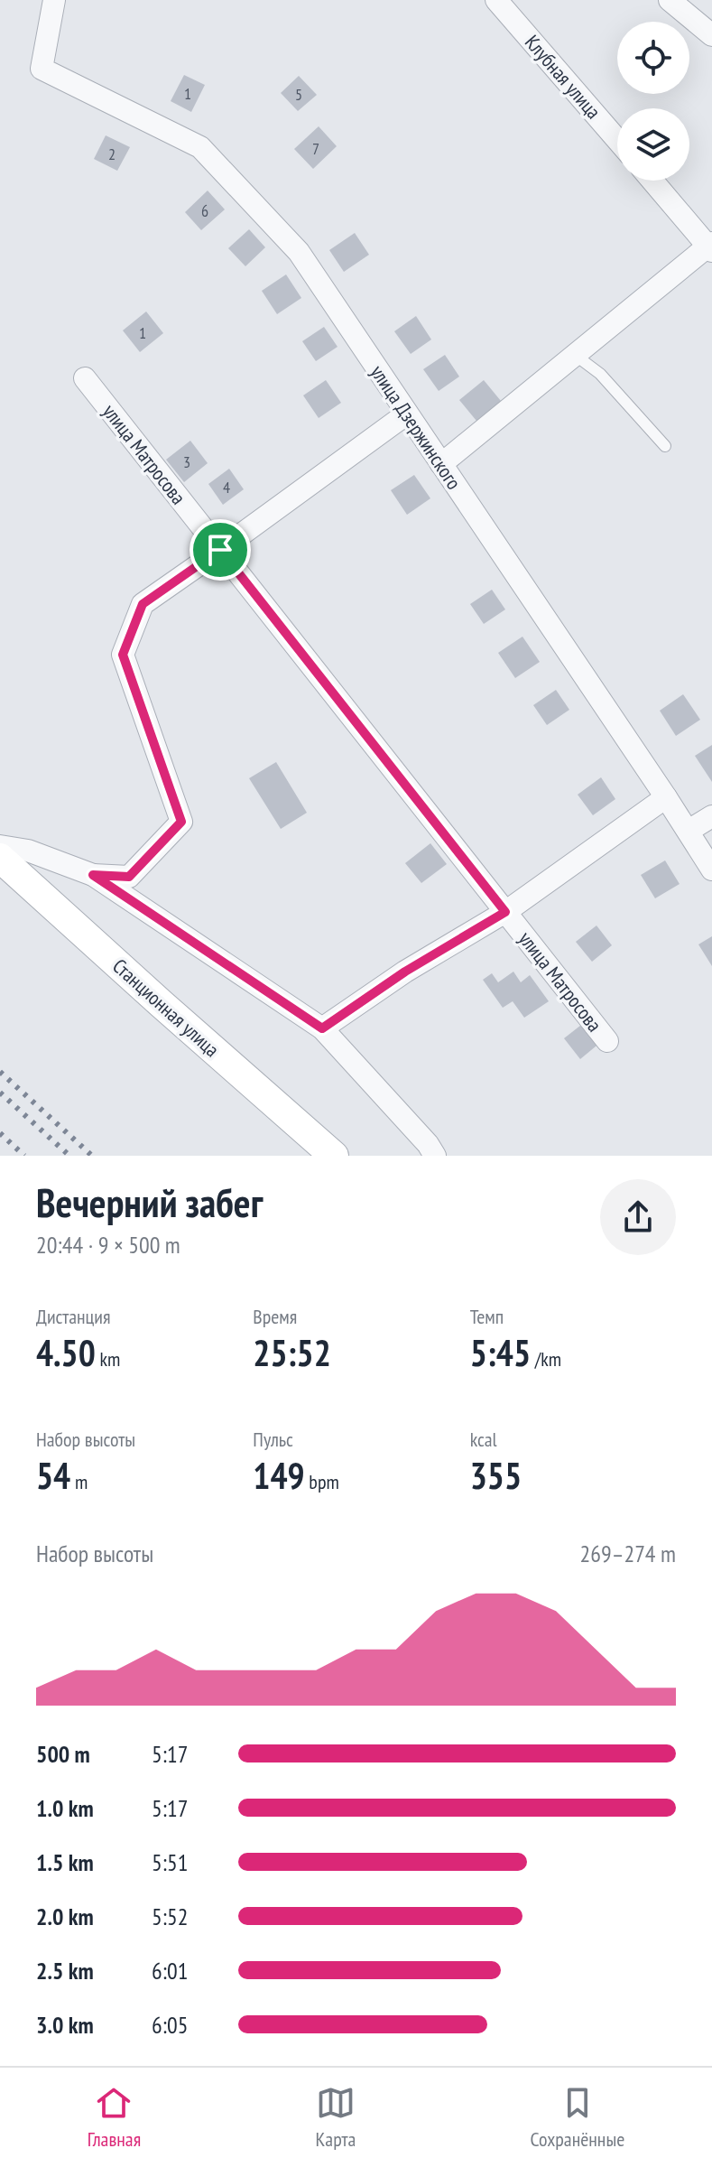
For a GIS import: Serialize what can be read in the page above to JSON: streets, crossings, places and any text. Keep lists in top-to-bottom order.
{
  "streets": {
    "main road": ["Станционная улица"],
    "street": ["Клубная улица", "улица Дзержинского", "улица Матросова"]
  },
  "house_numbers": [
    "1",
    "5",
    "7",
    "2",
    "6",
    "1",
    "3",
    "4"
  ],
  "page": {
    "heading": ["Вечерний забег", "20:44 · 9 × 500 m"],
    "stats": [
      ["Дистанция", "4.50 km"],
      ["Время", "25:52"],
      ["Темп", "5:45 /km"],
      ["Набор высоты", "54 m"],
      ["Пульс", "149 bpm"],
      ["kcal", "355"]
    ],
    "chart": ["Набор высоты", "269–274 m"],
    "list": [
      {
        "name": "500 m",
        "note": "5:17"
      },
      {
        "name": "1.0 km",
        "note": "5:17"
      },
      {
        "name": "1.5 km",
        "note": "5:51"
      },
      {
        "name": "2.0 km",
        "note": "5:52"
      },
      {
        "name": "2.5 km",
        "note": "6:01"
      },
      {
        "name": "3.0 km",
        "note": "6:05"
      }
    ],
    "tabs": ["Главная", "Карта", "Сохранённые"]
  }
}
